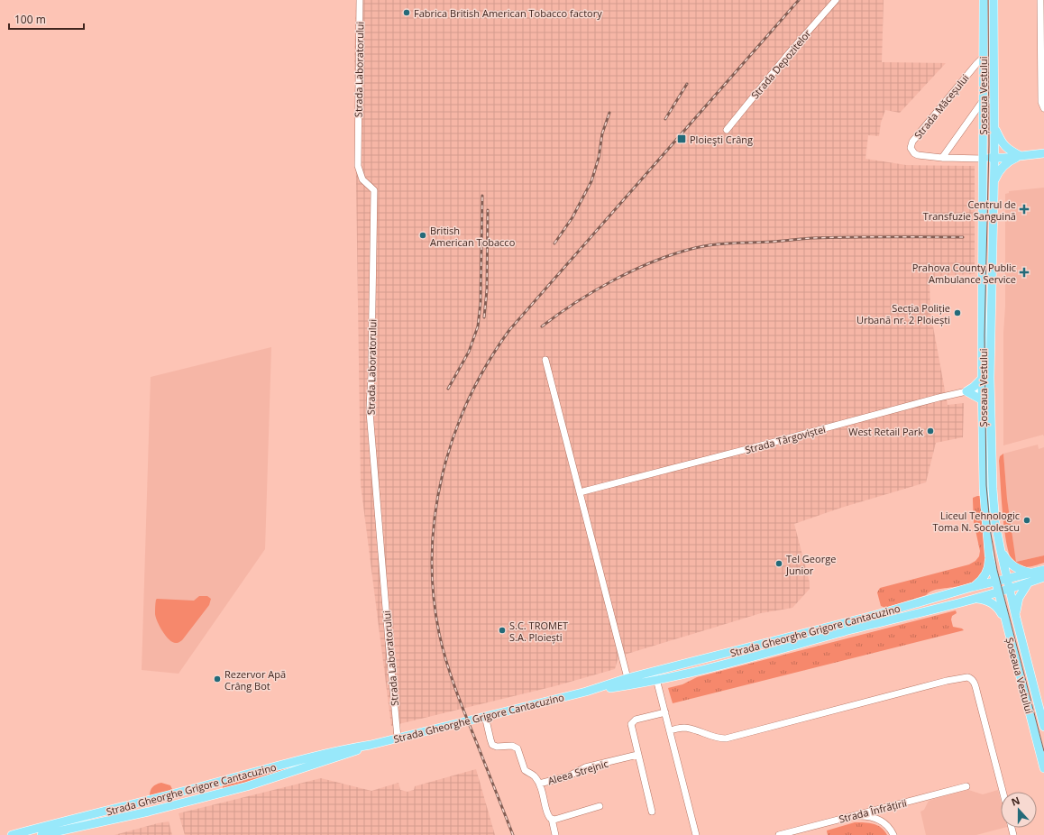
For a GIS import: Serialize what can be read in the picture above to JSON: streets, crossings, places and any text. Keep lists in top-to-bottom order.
{
  "streets": {
    "main road": ["Șoseaua Vestului", "Strada Gheorghe Grigore Cantacuzino"],
    "street": [
      "Strada Depozitelor",
      "Strada Laboratorului",
      "Strada Măceșului",
      "Strada Târgoviștei",
      "Aleea Strejnic",
      "Strada Înfrățirii"
    ]
  },
  "crossings": [
    ["Strada Laboratorului", "Strada Gheorghe Grigore Cantacuzino"],
    ["Șoseaua Vestului", "Strada Măceșului"],
    ["Șoseaua Vestului", "Strada Târgoviștei"],
    ["Șoseaua Vestului", "Strada Gheorghe Grigore Cantacuzino"],
    ["Strada Gheorghe Grigore Cantacuzino", "Aleea Strejnic"]
  ],
  "places": {
    "other": [
      "Fabrica British American Tobacco factory",
      "British American Tobacco",
      "Secția Poliție Urbană nr. 2 Ploiești",
      "West Retail Park",
      "Liceul Tehnologic Toma N. Socolescu",
      "Tel George Junior",
      "S.C. TROMET S.A. Ploiești",
      "Rezervor Apă Crâng Bot"
    ],
    "transit": ["Ploieşti Crâng"],
    "health": ["Centrul de Transfuzie Sanguină", "Prahova County Public Ambulance Service"]
  },
  "scale_bar": "100 m",
  "north": "top"
}
